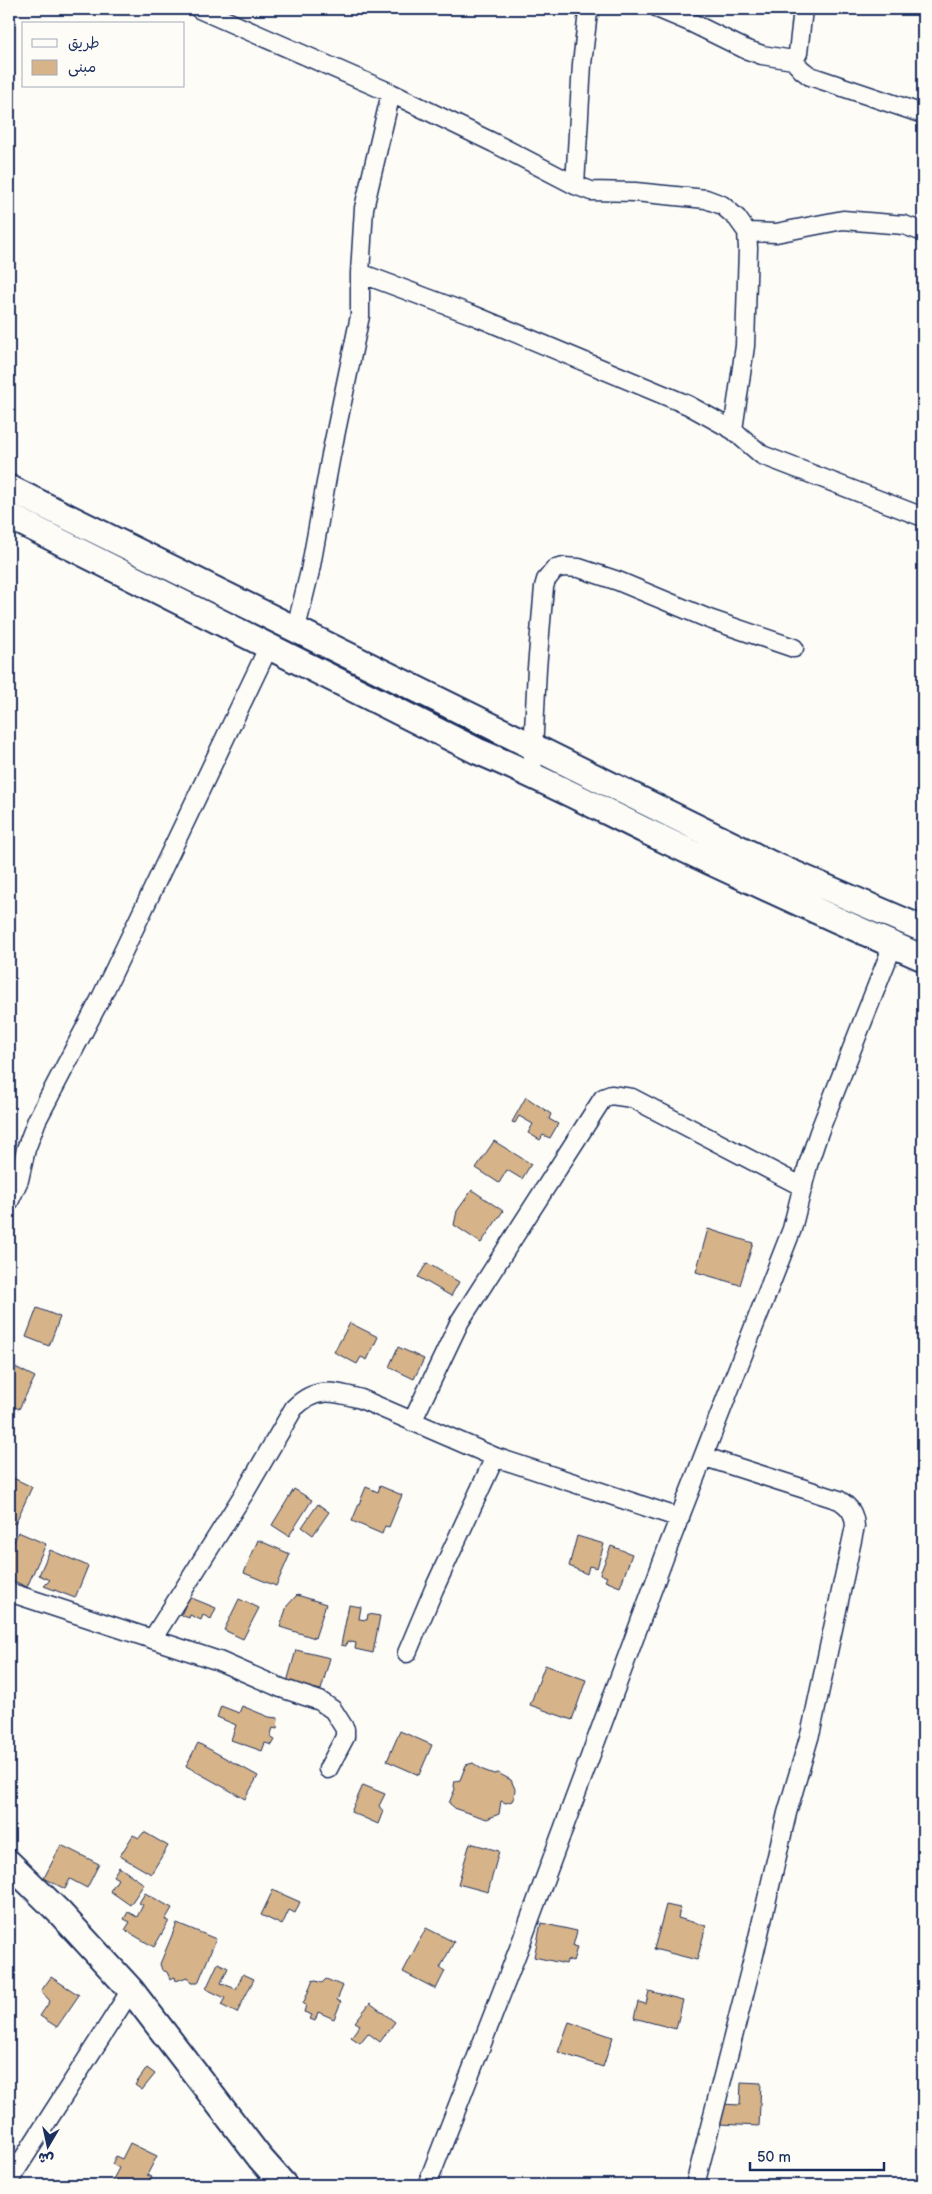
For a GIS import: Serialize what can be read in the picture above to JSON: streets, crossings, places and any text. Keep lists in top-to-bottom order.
{
  "legend": ["طريق", "مبنى"],
  "scale_bar": "50 m",
  "north": "bottom"
}
